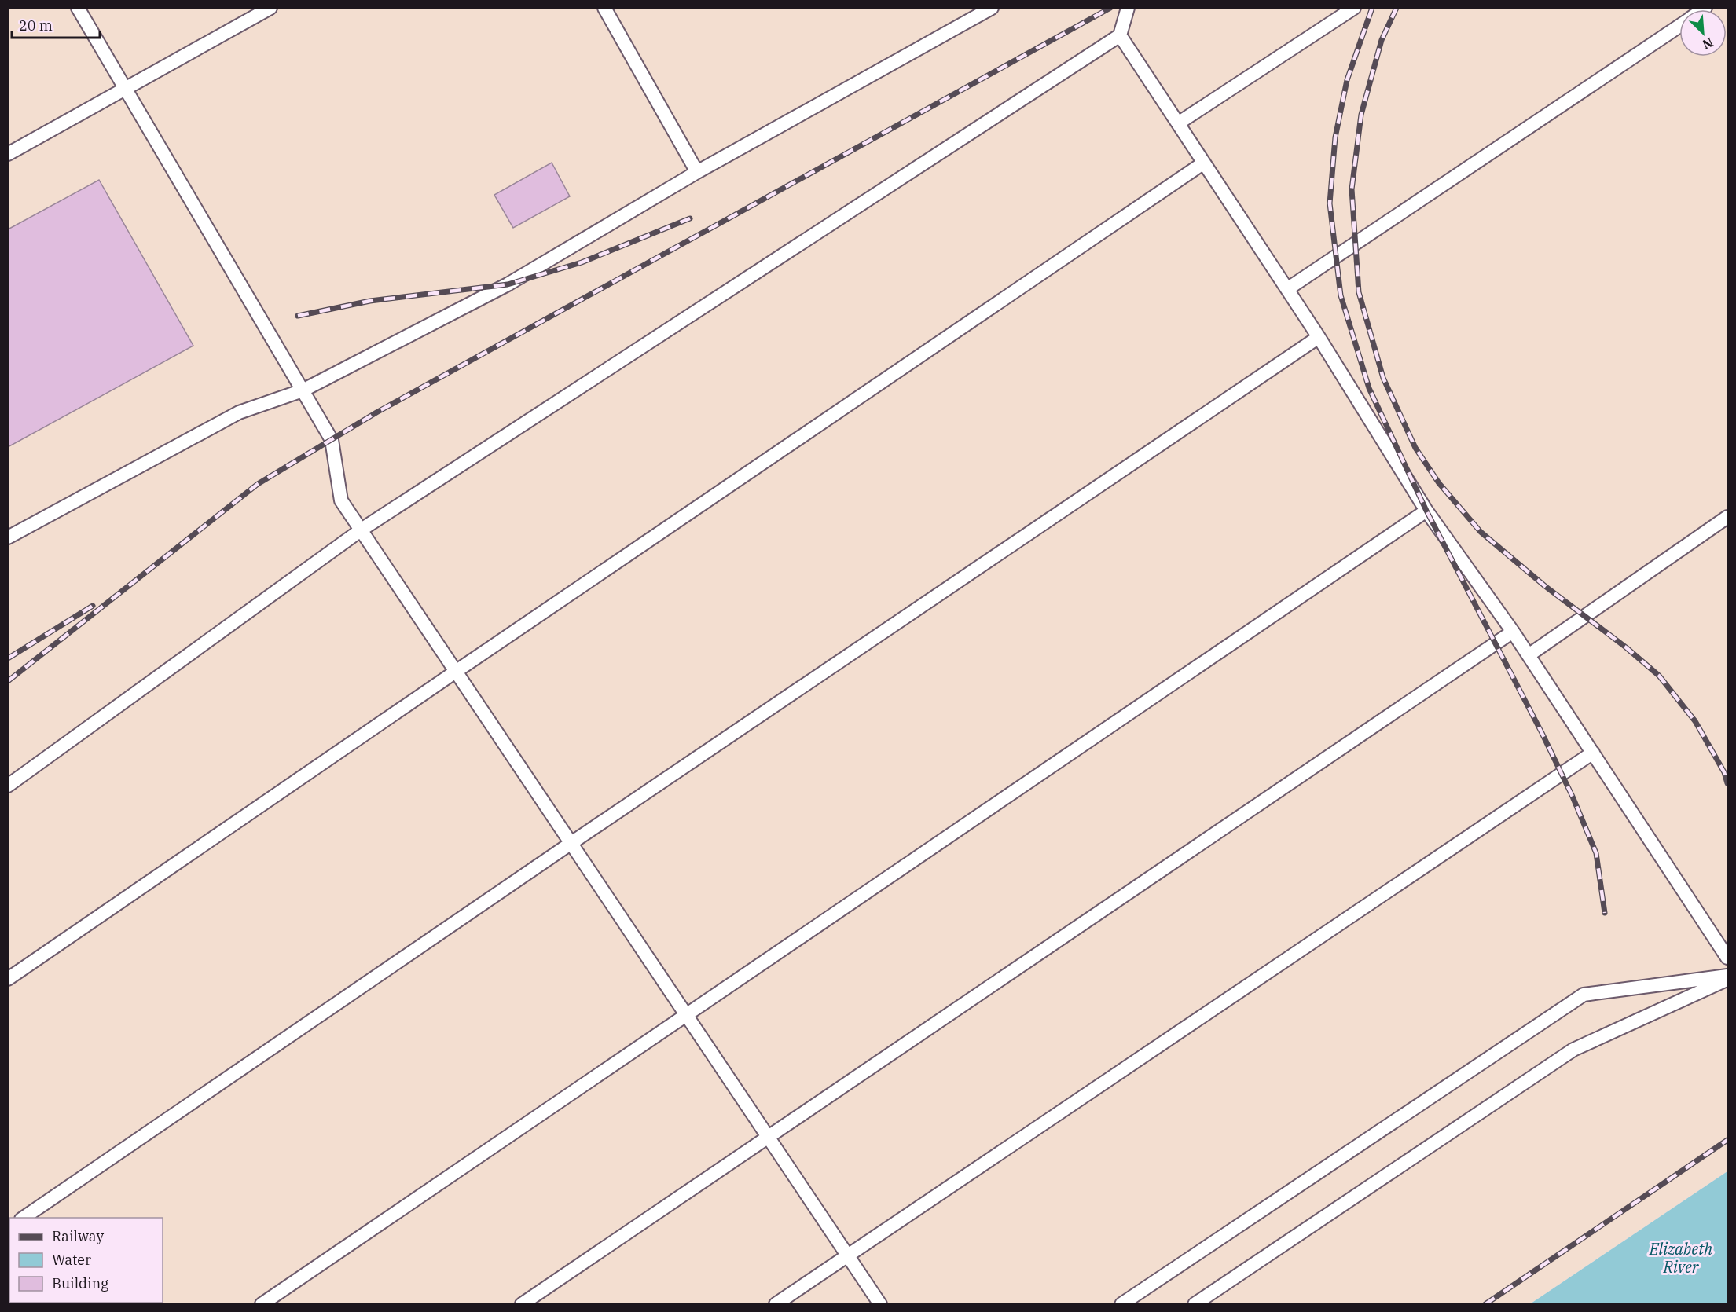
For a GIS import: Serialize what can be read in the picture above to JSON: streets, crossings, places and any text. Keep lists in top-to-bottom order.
{
  "water": ["Elizabeth River"],
  "legend": ["Railway", "Water", "Building"],
  "scale_bar": "20 m",
  "north": "bottom right"
}
